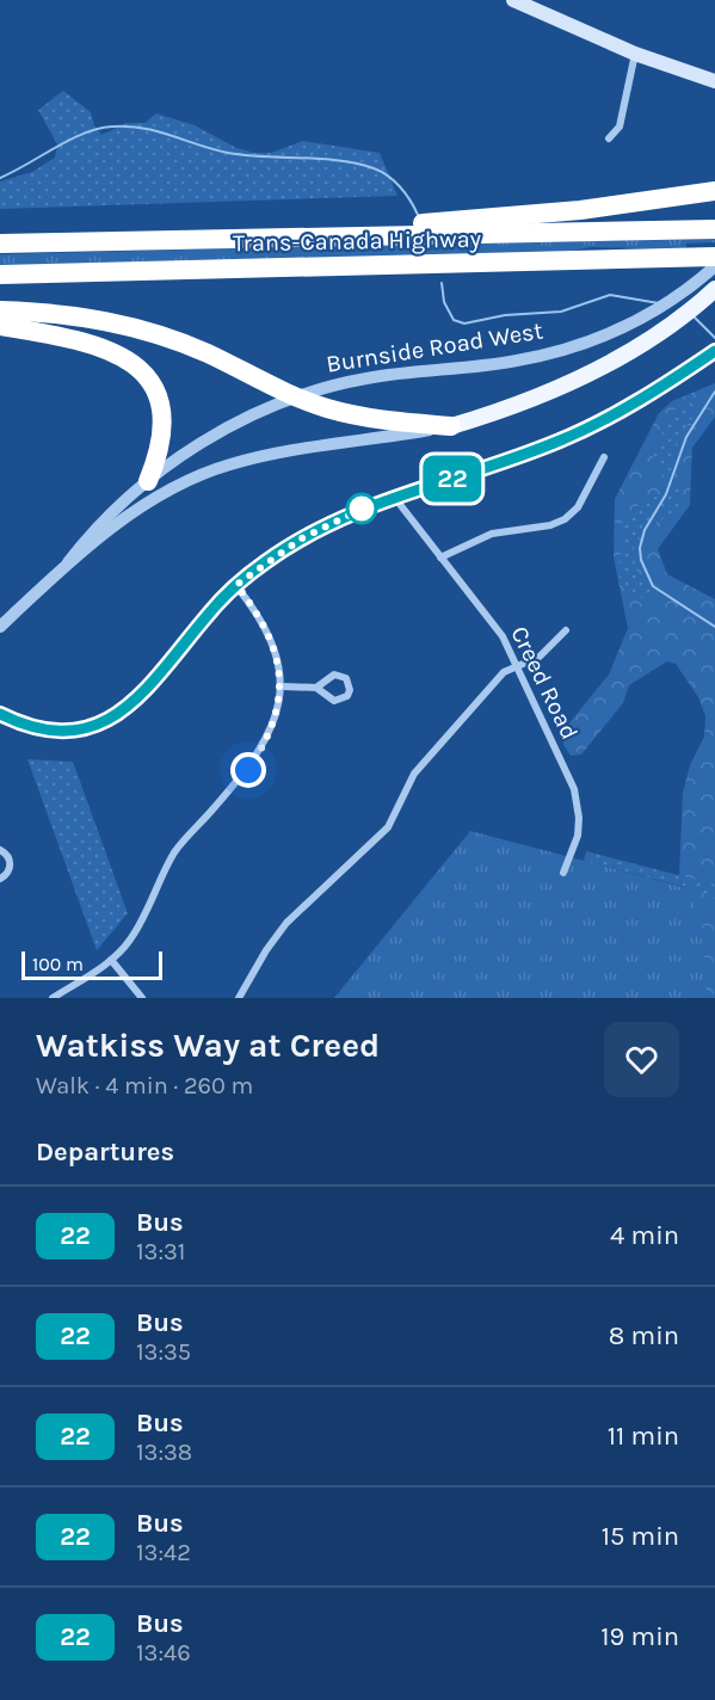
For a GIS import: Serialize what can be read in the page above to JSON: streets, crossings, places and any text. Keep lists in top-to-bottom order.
{
  "streets": {
    "highway": ["Trans-Canada Highway"],
    "main road": ["Burnside Road West"],
    "street": ["Creed Road"]
  },
  "lines": ["bus line 22"],
  "scale_bar": "100 m",
  "page": {
    "on_map": "22",
    "scale": "100 m",
    "heading": [
      ["Watkiss Way at Creed", "Walk · 4 min · 260 m"],
      "Departures"
    ],
    "list": [
      {
        "mark": "22",
        "name": "Bus",
        "note": "13:31",
        "value": "4 min"
      },
      {
        "mark": "22",
        "name": "Bus",
        "note": "13:35",
        "value": "8 min"
      },
      {
        "mark": "22",
        "name": "Bus",
        "note": "13:38",
        "value": "11 min"
      },
      {
        "mark": "22",
        "name": "Bus",
        "note": "13:42",
        "value": "15 min"
      },
      {
        "mark": "22",
        "name": "Bus",
        "note": "13:46",
        "value": "19 min"
      }
    ]
  }
}
